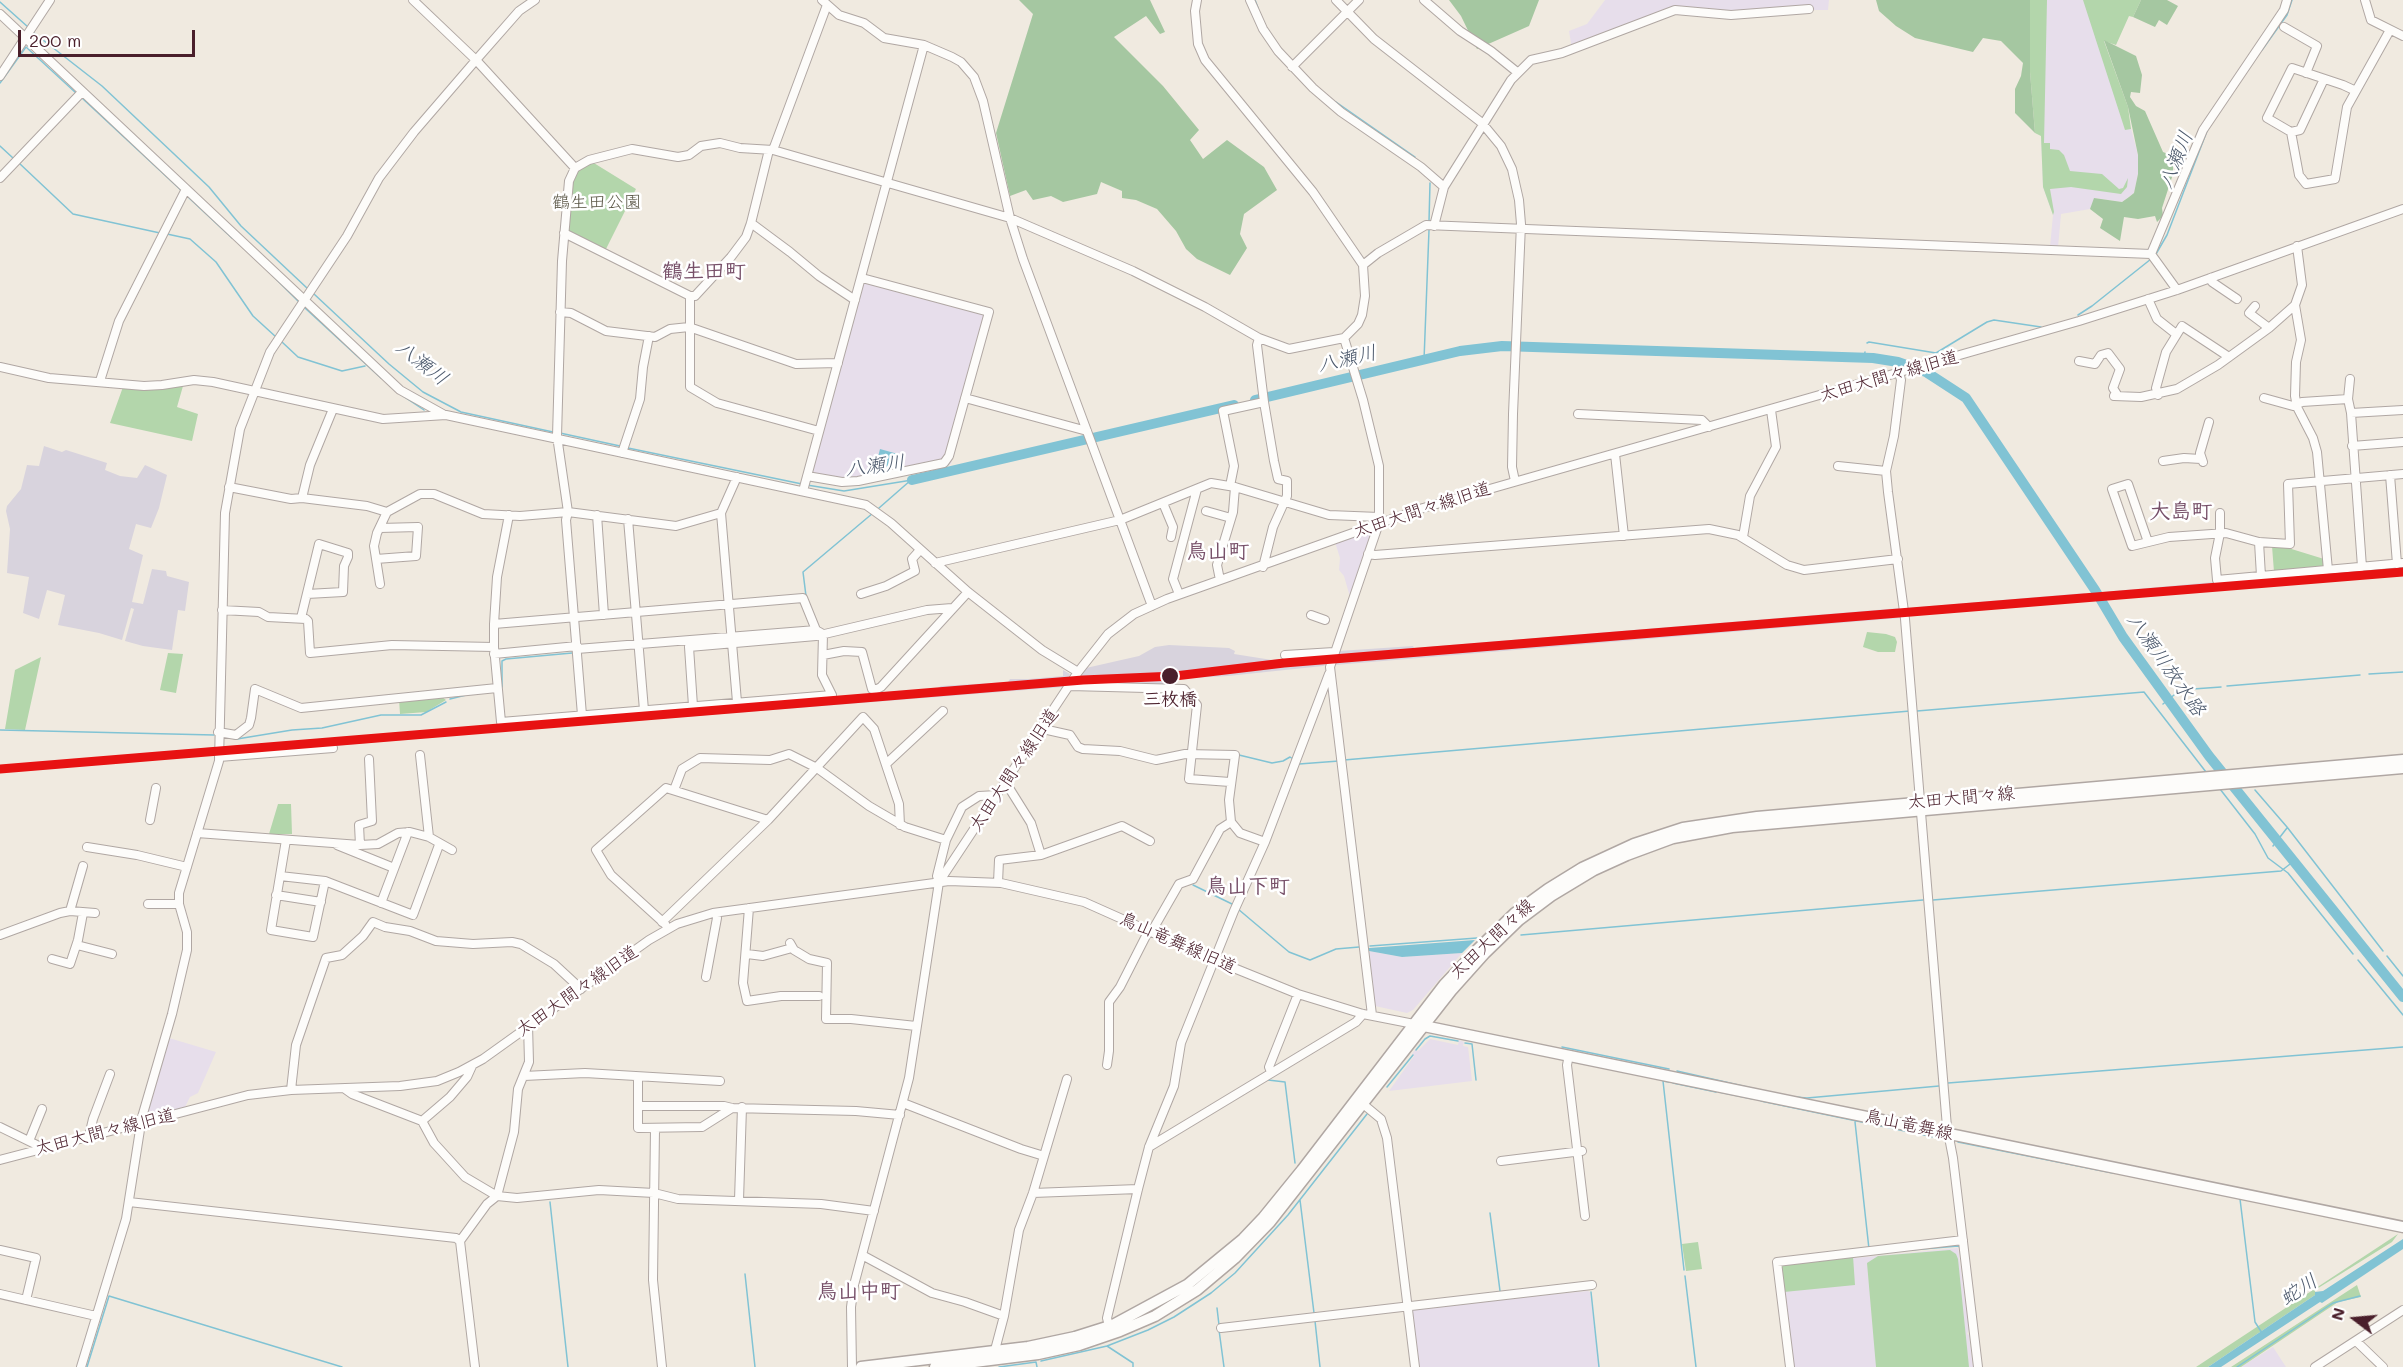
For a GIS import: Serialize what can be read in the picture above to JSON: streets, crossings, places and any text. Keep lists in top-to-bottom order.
{
  "streets": {
    "main road": ["太田大間々線", "鳥山竜舞線"],
    "street": ["太田大間々線旧道", "鳥山竜舞線旧道"]
  },
  "crossings": [
    ["太田大間々線旧道", "鳥山竜舞線旧道"],
    ["太田大間々線", "鳥山竜舞線旧道"],
    ["太田大間々線", "鳥山竜舞線"],
    ["鳥山竜舞線旧道", "鳥山竜舞線"]
  ],
  "districts": [
    "鶴生田町",
    "大島町",
    "鳥山町",
    "鳥山下町",
    "鳥山中町"
  ],
  "water": ["八瀬川", "八瀬川放水路", "蛇川"],
  "parks": ["鶴生田公園"],
  "places": ["三枚橋"],
  "scale_bar": "200 m",
  "north": "left"
}
